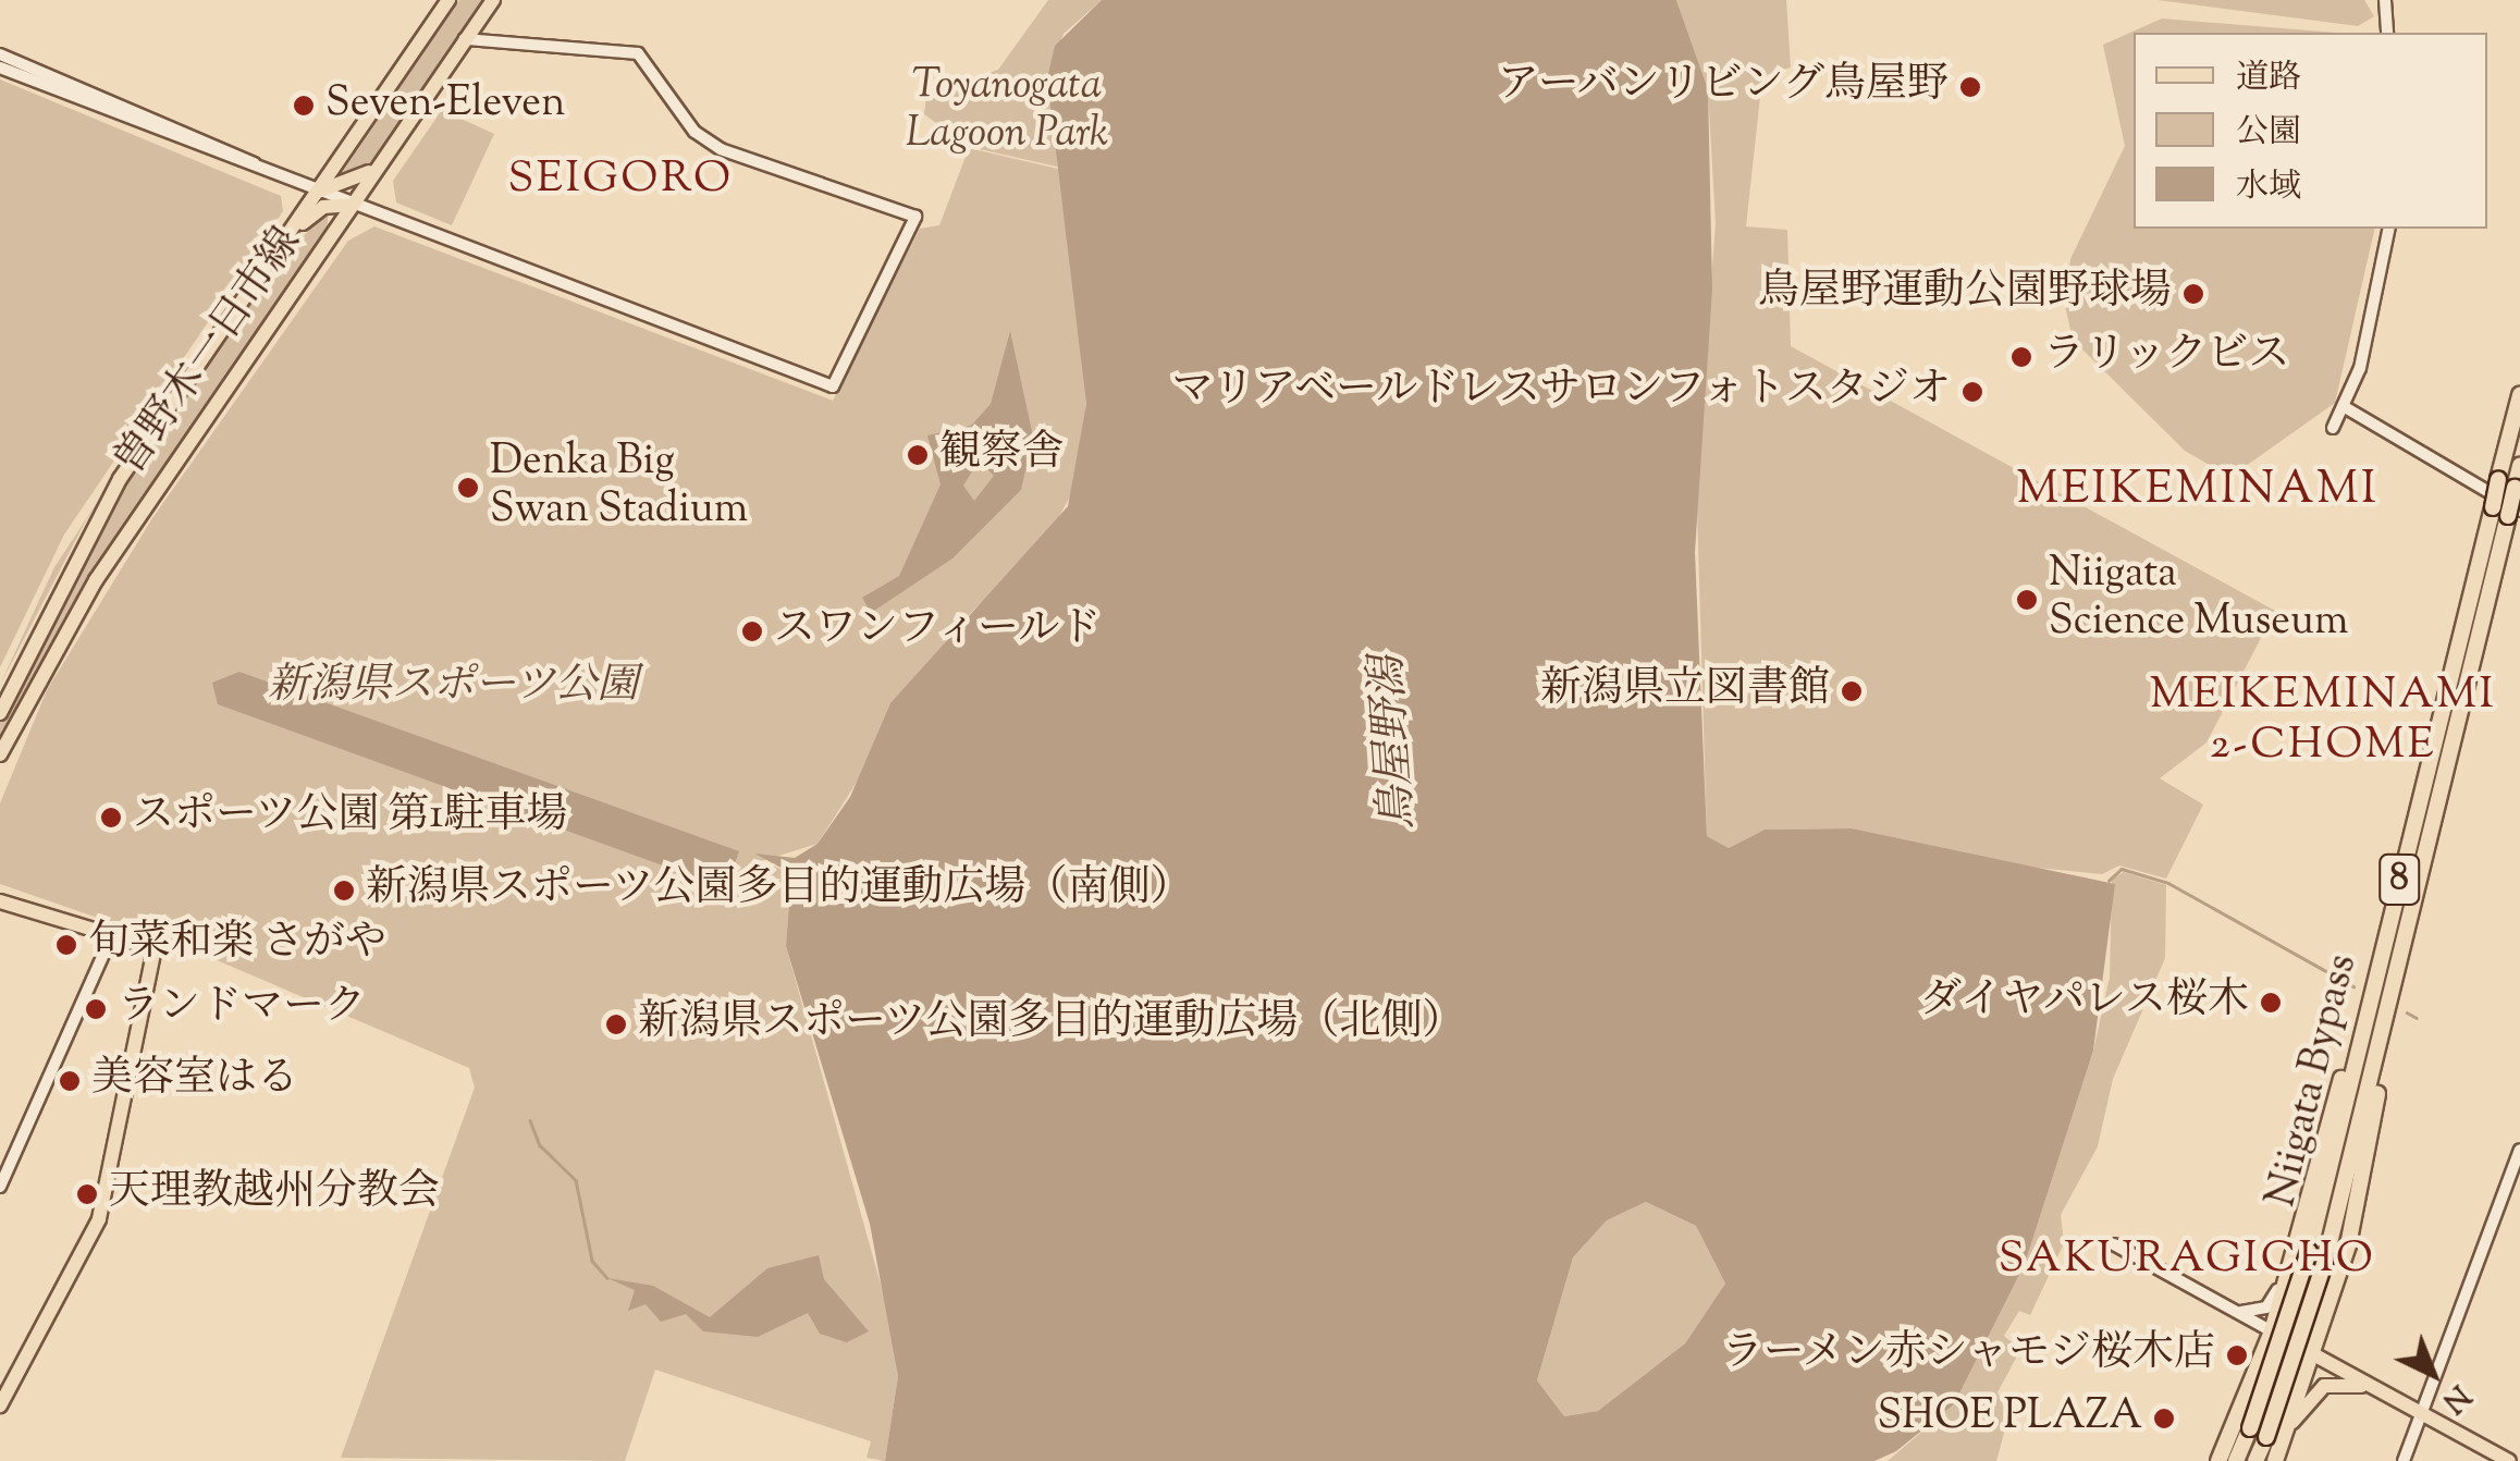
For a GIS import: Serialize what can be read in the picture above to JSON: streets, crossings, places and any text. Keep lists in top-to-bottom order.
{
  "streets": {
    "highway": ["8", "Niigata Bypass"],
    "main road": ["曽野木一日市線"]
  },
  "districts": [
    "SEIGORO",
    "MEIKEMINAMI",
    "MEIKEMINAMI 2-CHOME",
    "SAKURAGICHO"
  ],
  "water": ["鳥屋野潟"],
  "parks": ["Toyanogata Lagoon Park", "新潟県スポーツ公園"],
  "places": [
    "アーバンリビング鳥屋野",
    "Seven-Eleven",
    "鳥屋野運動公園野球場",
    "ラリックビス",
    "マリアベールドレスサロンフォトスタジオ",
    "観察舎",
    "Denka Big Swan Stadium",
    "Niigata Science Museum",
    "スワンフィールド",
    "新潟県立図書館",
    "スポーツ公園 第1駐車場",
    "新潟県スポーツ公園多目的運動広場（南側）",
    "旬菜和楽 さがや",
    "ダイヤパレス桜木",
    "ランドマーク",
    "新潟県スポーツ公園多目的運動広場（北側）",
    "美容室はる",
    "天理教越州分教会",
    "ラーメン赤シャモジ桜木店",
    "SHOE PLAZA"
  ],
  "legend": ["道路", "公園", "水域"],
  "north": "bottom right"
}
